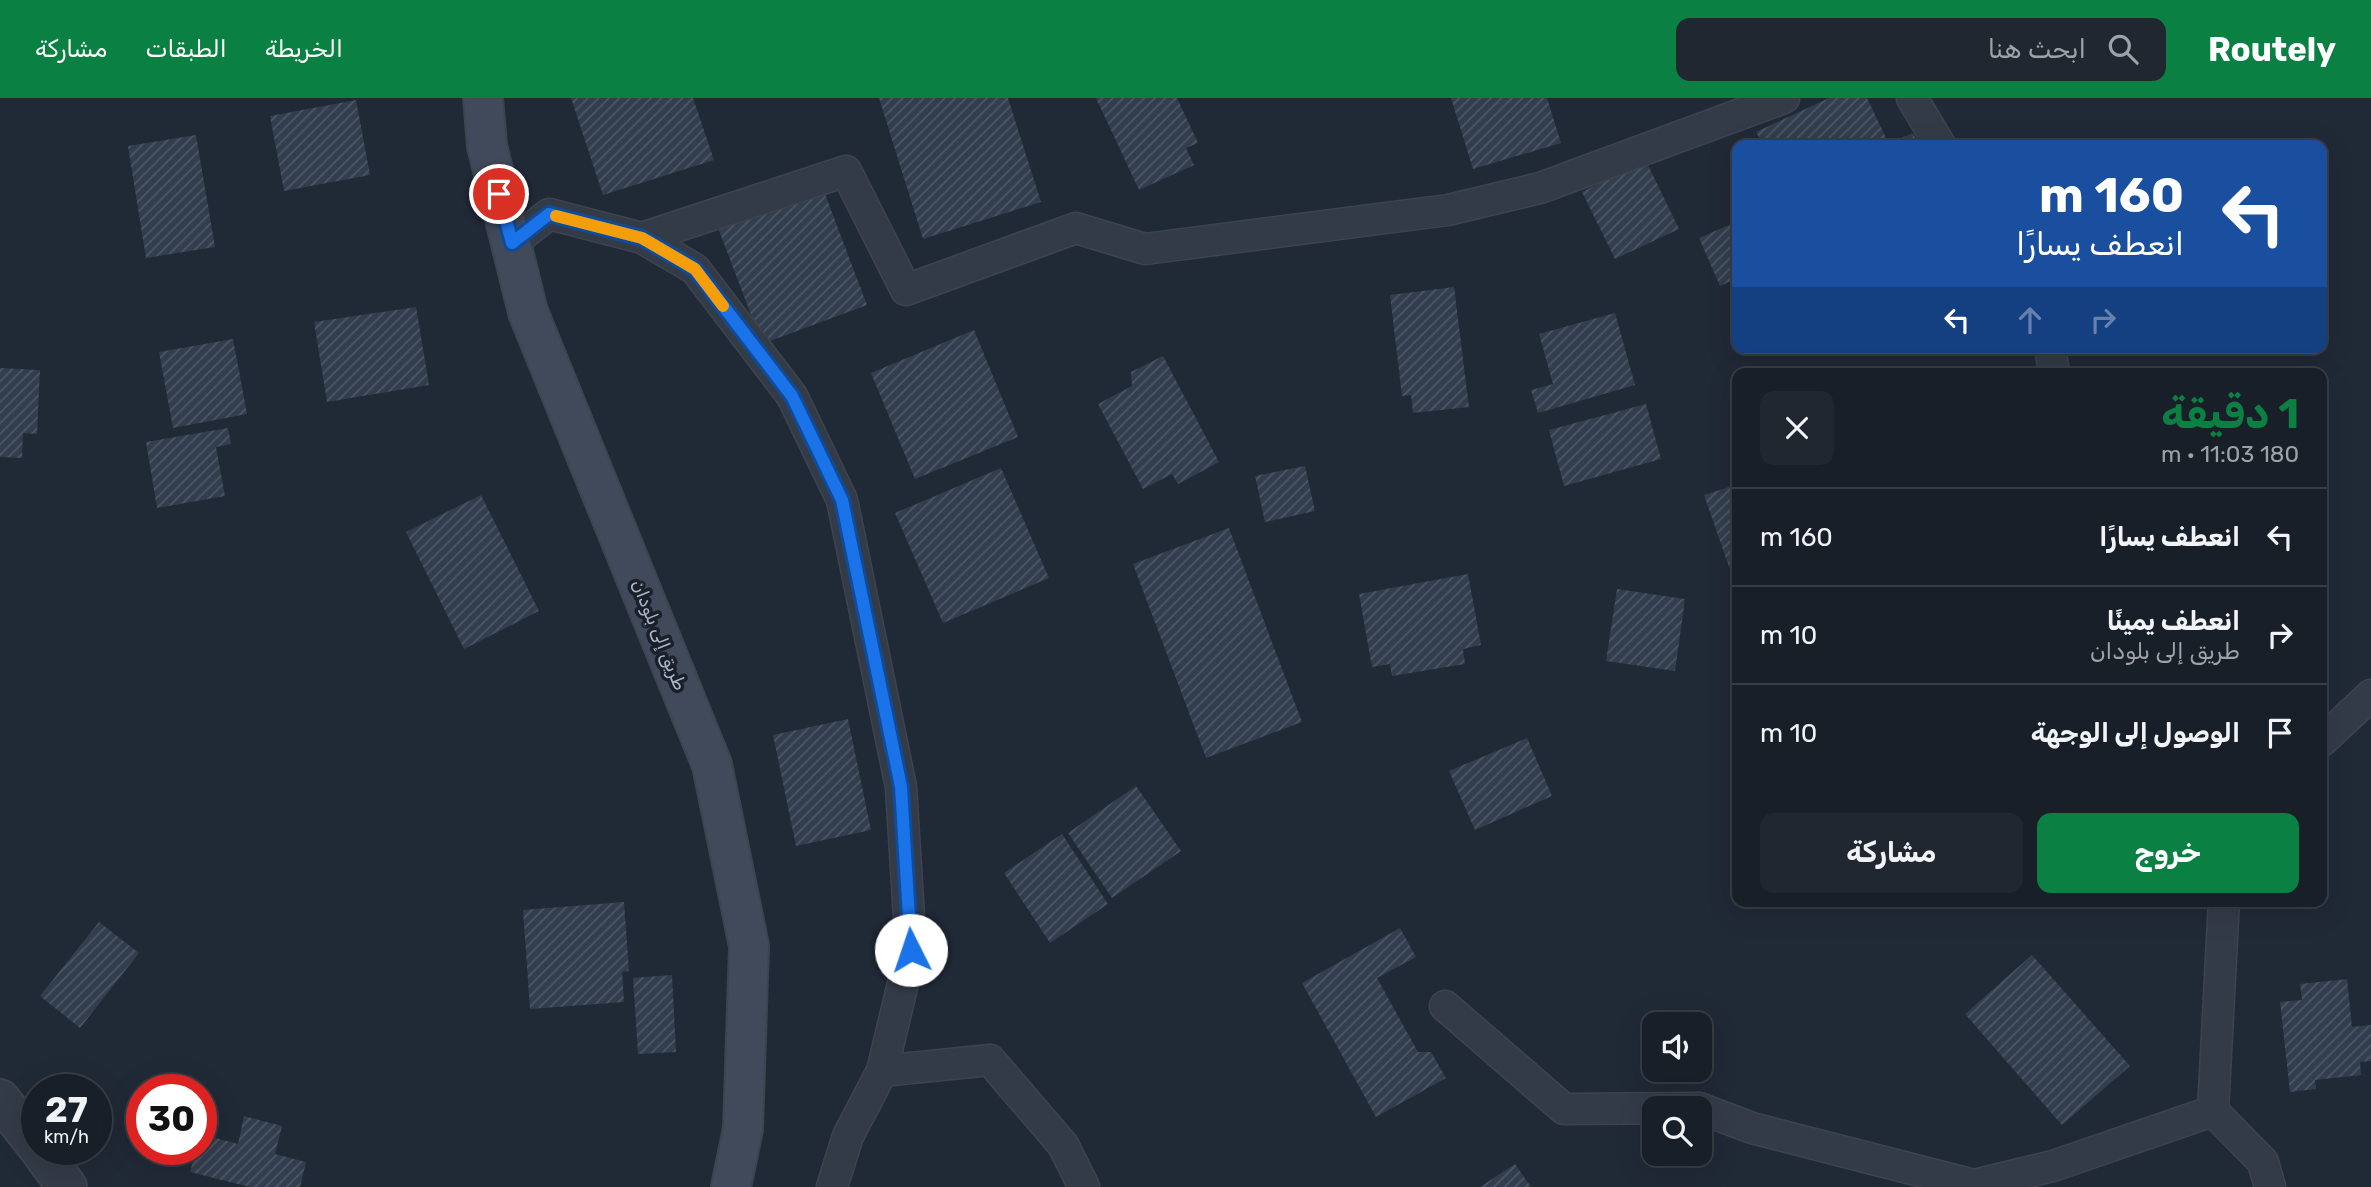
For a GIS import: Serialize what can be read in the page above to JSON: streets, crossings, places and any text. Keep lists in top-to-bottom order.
{
  "streets": {
    "main road": ["طريق إلى بلودان"]
  },
  "page": {
    "header": "Routely",
    "search": "ابحث هنا",
    "nav": ["الخريطة", "الطبقات", "مشاركة"],
    "turn": ["160 m", "انعطف يسارًا"],
    "heading": ["1 دقيقة", "180 m · 11:03"],
    "list": [
      {
        "name": "انعطف يسارًا",
        "value": "160 m"
      },
      {
        "name": "انعطف يمينًا",
        "note": "طريق إلى بلودان",
        "value": "10 m"
      },
      {
        "name": "الوصول إلى الوجهة",
        "value": "10 m"
      }
    ],
    "buttons": ["خروج", "مشاركة"],
    "speed": "27 km/h",
    "limit": "30"
  }
}
